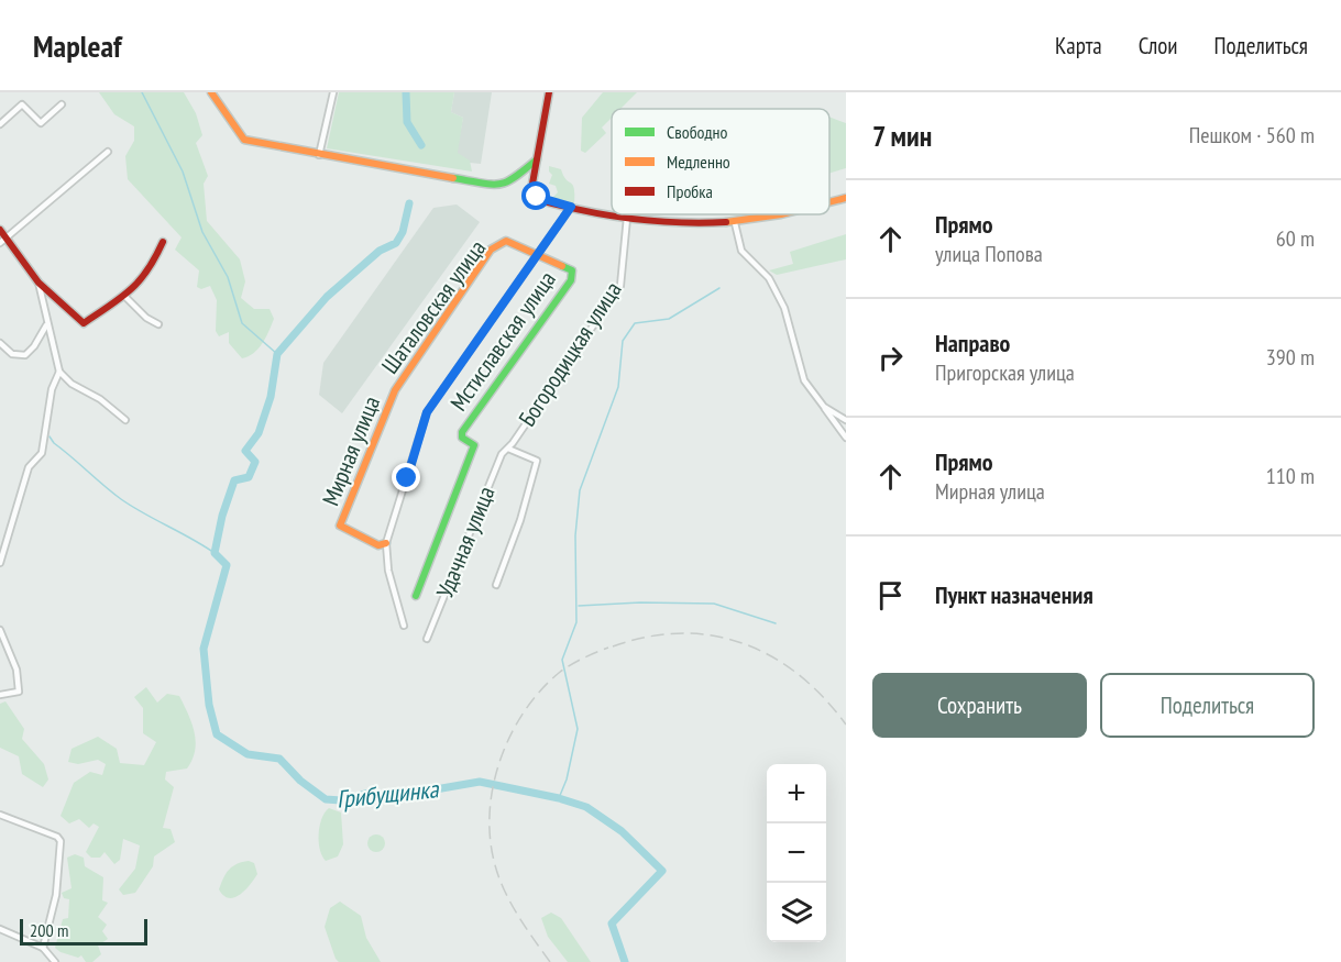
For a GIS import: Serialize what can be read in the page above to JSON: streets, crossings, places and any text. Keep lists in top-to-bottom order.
{
  "streets": {
    "street": [
      "Шаталовская улица",
      "Мстиславская улица",
      "Богородицкая улица",
      "Мирная улица",
      "Удачная улица"
    ]
  },
  "crossings": [
    ["Шаталовская улица", "Мстиславская улица"],
    ["Шаталовская улица", "Мирная улица"],
    ["Богородицкая улица", "Удачная улица"]
  ],
  "water": ["Грибущинка"],
  "legend": ["Свободно", "Медленно", "Пробка"],
  "scale_bar": "200 m",
  "page": {
    "header": "Mapleaf",
    "nav": ["Карта", "Слои", "Поделиться"],
    "heading": ["7 мин", "Пешком · 560 m"],
    "list": [
      ["Прямо", "улица Попова", "60 m"],
      ["Направо", "Пригорская улица", "390 m"],
      ["Прямо", "Мирная улица", "110 m"],
      "Пункт назначения"
    ],
    "buttons": ["Сохранить", "Поделиться"],
    "map_buttons": ["+", "−"],
    "scale": "200 m"
  }
}
